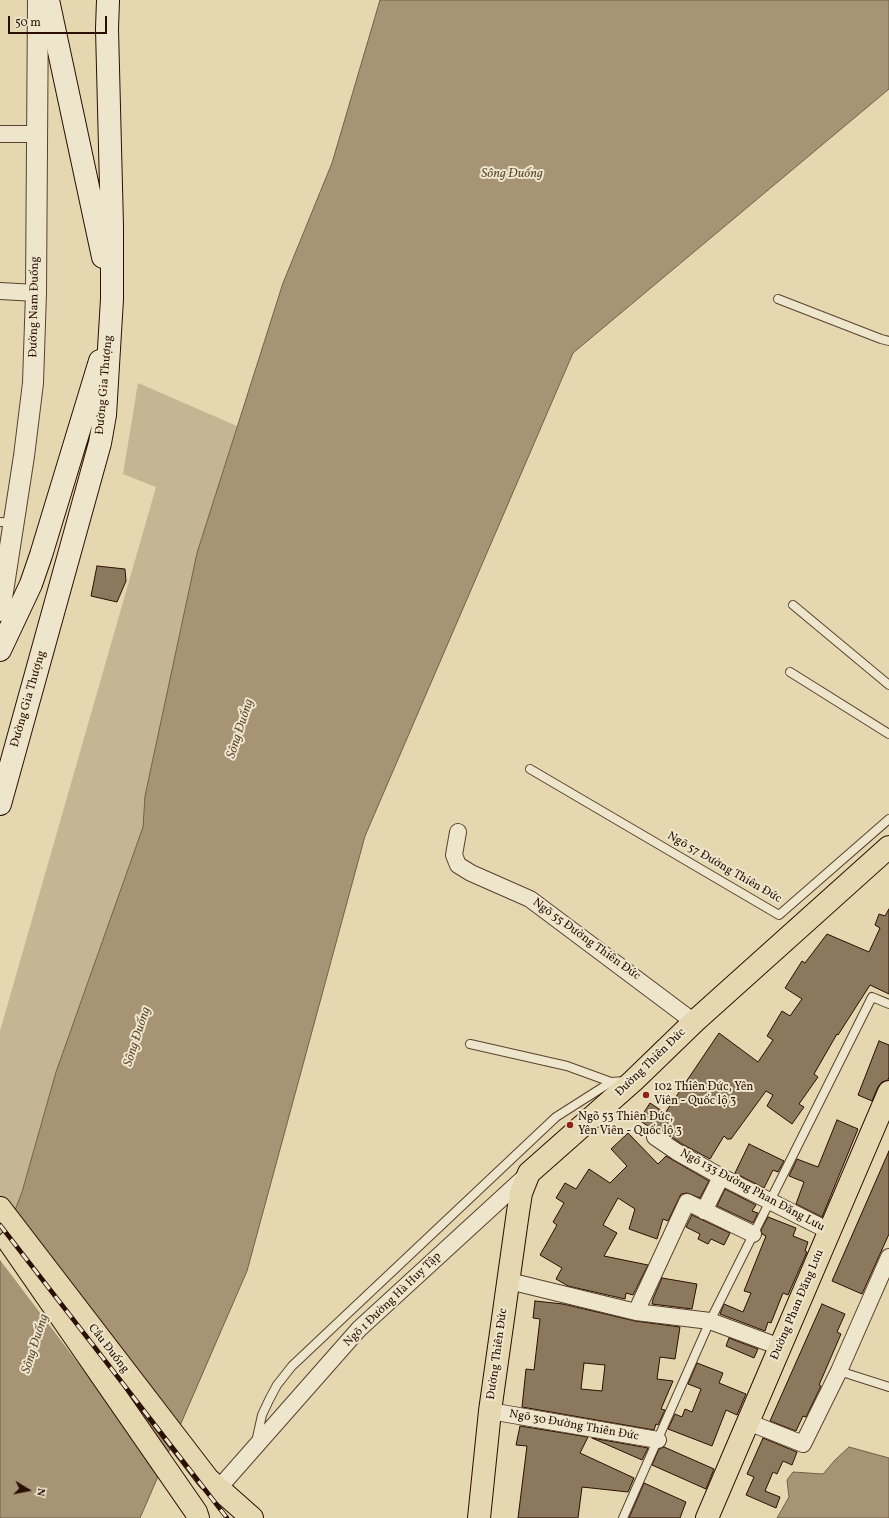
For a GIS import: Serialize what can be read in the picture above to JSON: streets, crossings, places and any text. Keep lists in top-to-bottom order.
{
  "streets": {
    "main road": [
      "Đường Gia Thượng",
      "Đường Thiên Đức",
      "Đường Phan Đăng Lưu",
      "Cầu Đuống"
    ],
    "street": [
      "Đường Nam Đuống",
      "Ngõ 55 Đường Thiên Đức",
      "Ngõ 133 Đường Phan Đăng Lưu",
      "Ngõ 1 Đường Hà Huy Tập",
      "Ngõ 30 Đường Thiên Đức"
    ],
    "lane": ["Ngõ 57 Đường Thiên Đức"]
  },
  "crossings": [
    ["Ngõ 55 Đường Thiên Đức", "Đường Thiên Đức"],
    ["Đường Thiên Đức", "Ngõ 1 Đường Hà Huy Tập"],
    ["Đường Thiên Đức", "Ngõ 30 Đường Thiên Đức"],
    ["Ngõ 133 Đường Phan Đăng Lưu", "Đường Phan Đăng Lưu"],
    ["Ngõ 1 Đường Hà Huy Tập", "Cầu Đuống"]
  ],
  "water": ["Sông Đuống"],
  "places": ["102 Thiên Đức, Yên Viên - Quốc lộ 3", "Ngõ 53 Thiên Đức, Yên Viên - Quốc lộ 3"],
  "scale_bar": "50 m",
  "north": "right"
}
